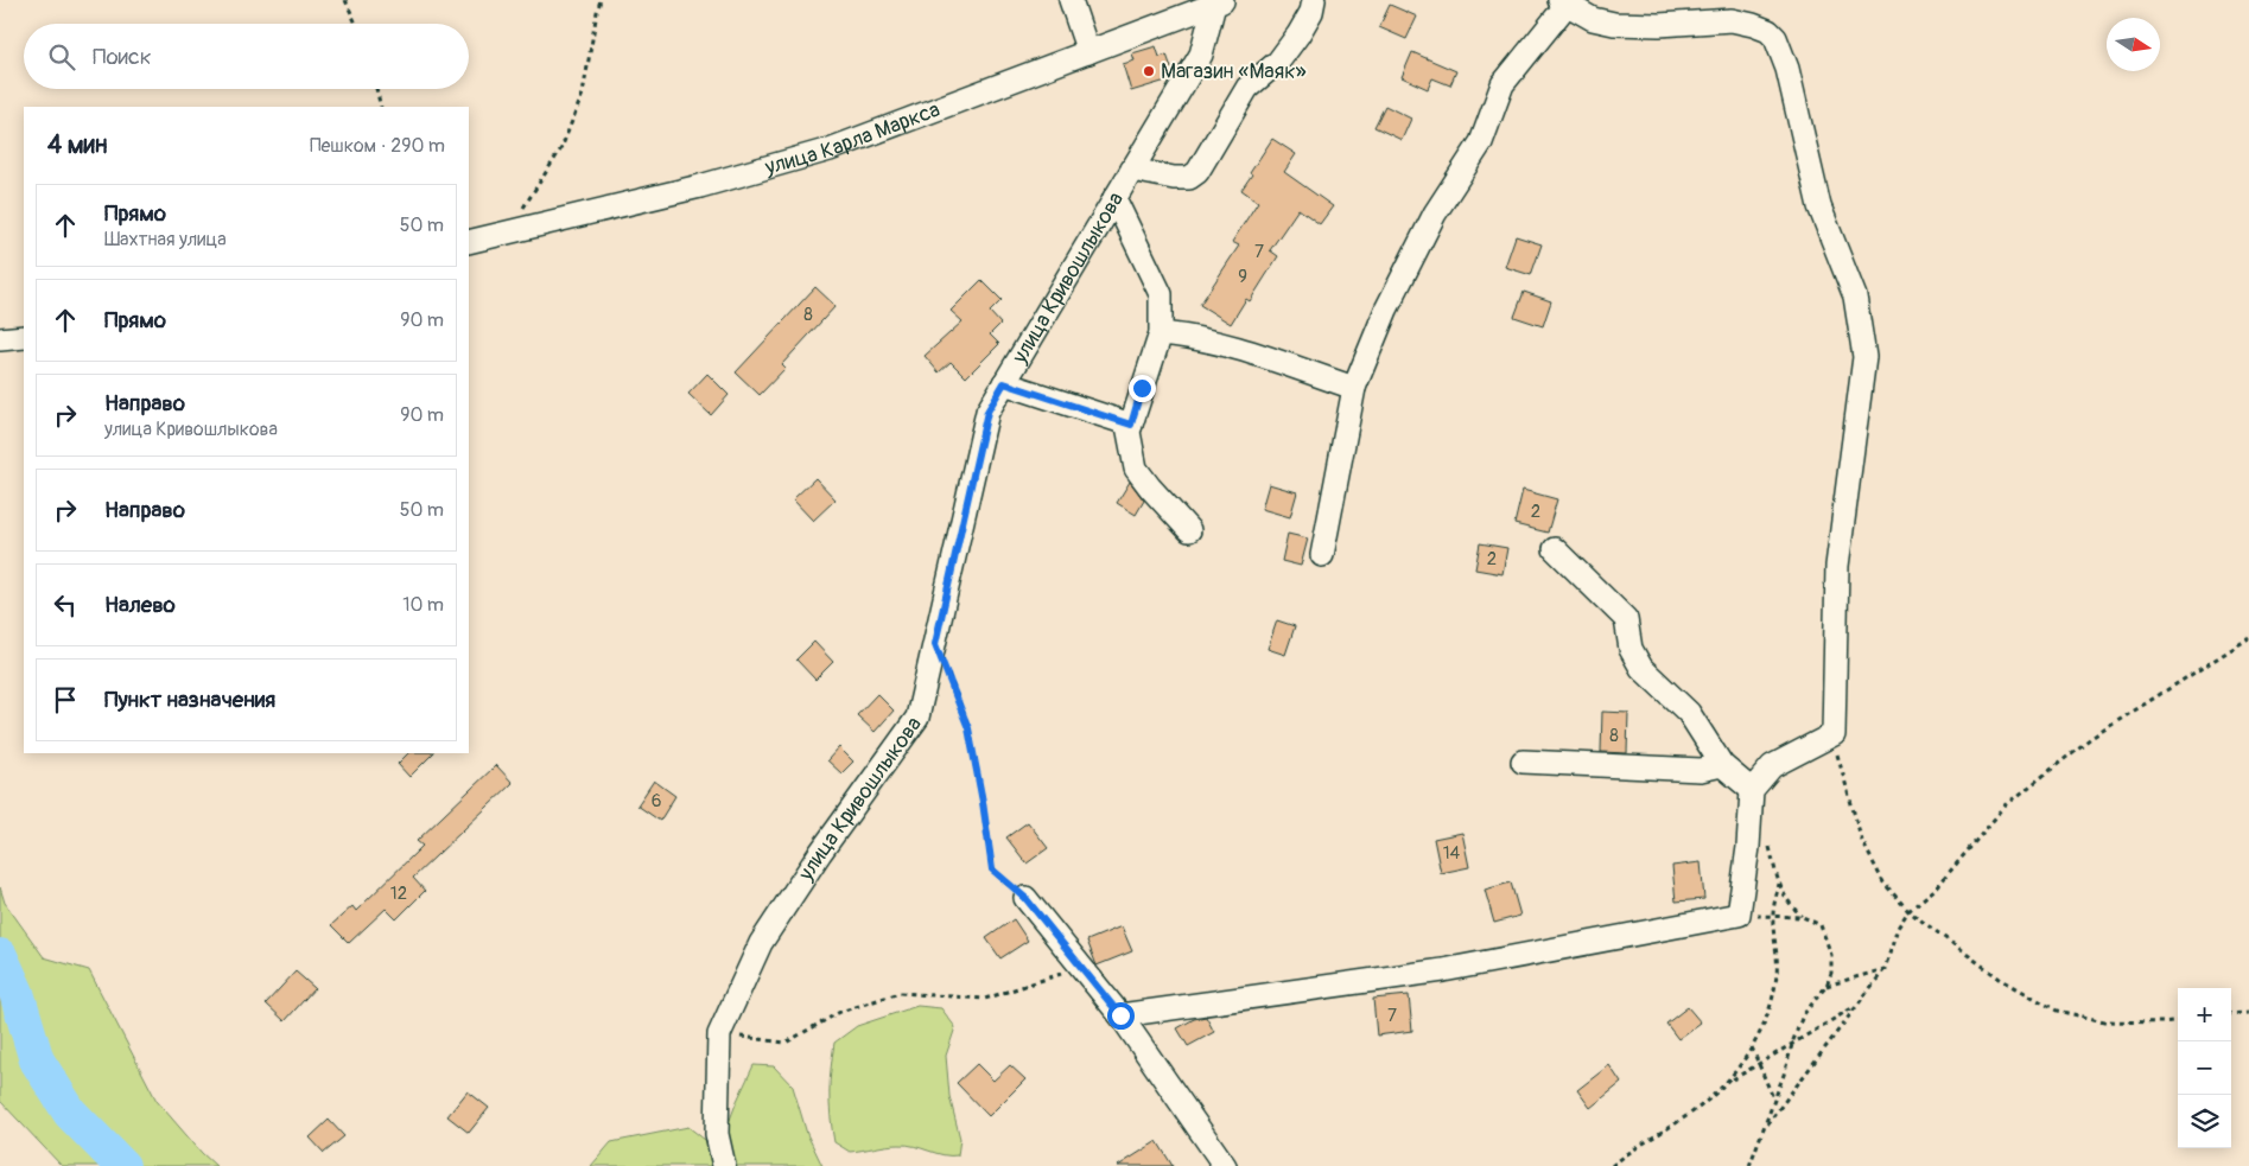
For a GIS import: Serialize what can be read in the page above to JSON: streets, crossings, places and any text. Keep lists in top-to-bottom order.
{
  "streets": {
    "street": ["улица Карла Маркса", "улица Кривошлыкова"]
  },
  "crossings": [
    ["улица Карла Маркса", "улица Кривошлыкова"]
  ],
  "places": ["Магазин «Маяк»"],
  "house_numbers": [
    "7",
    "9",
    "8",
    "2",
    "2",
    "8",
    "6",
    "14",
    "12",
    "7"
  ],
  "north": "right",
  "page": {
    "search": "Поиск",
    "heading": ["4 мин", "Пешком · 290 m"],
    "list": [
      ["Прямо", "Шахтная улица", "50 m"],
      ["Прямо", "90 m"],
      ["Направо", "улица Кривошлыкова", "90 m"],
      ["Направо", "50 m"],
      ["Налево", "10 m"],
      "Пункт назначения"
    ],
    "map_buttons": ["+", "−"]
  }
}
